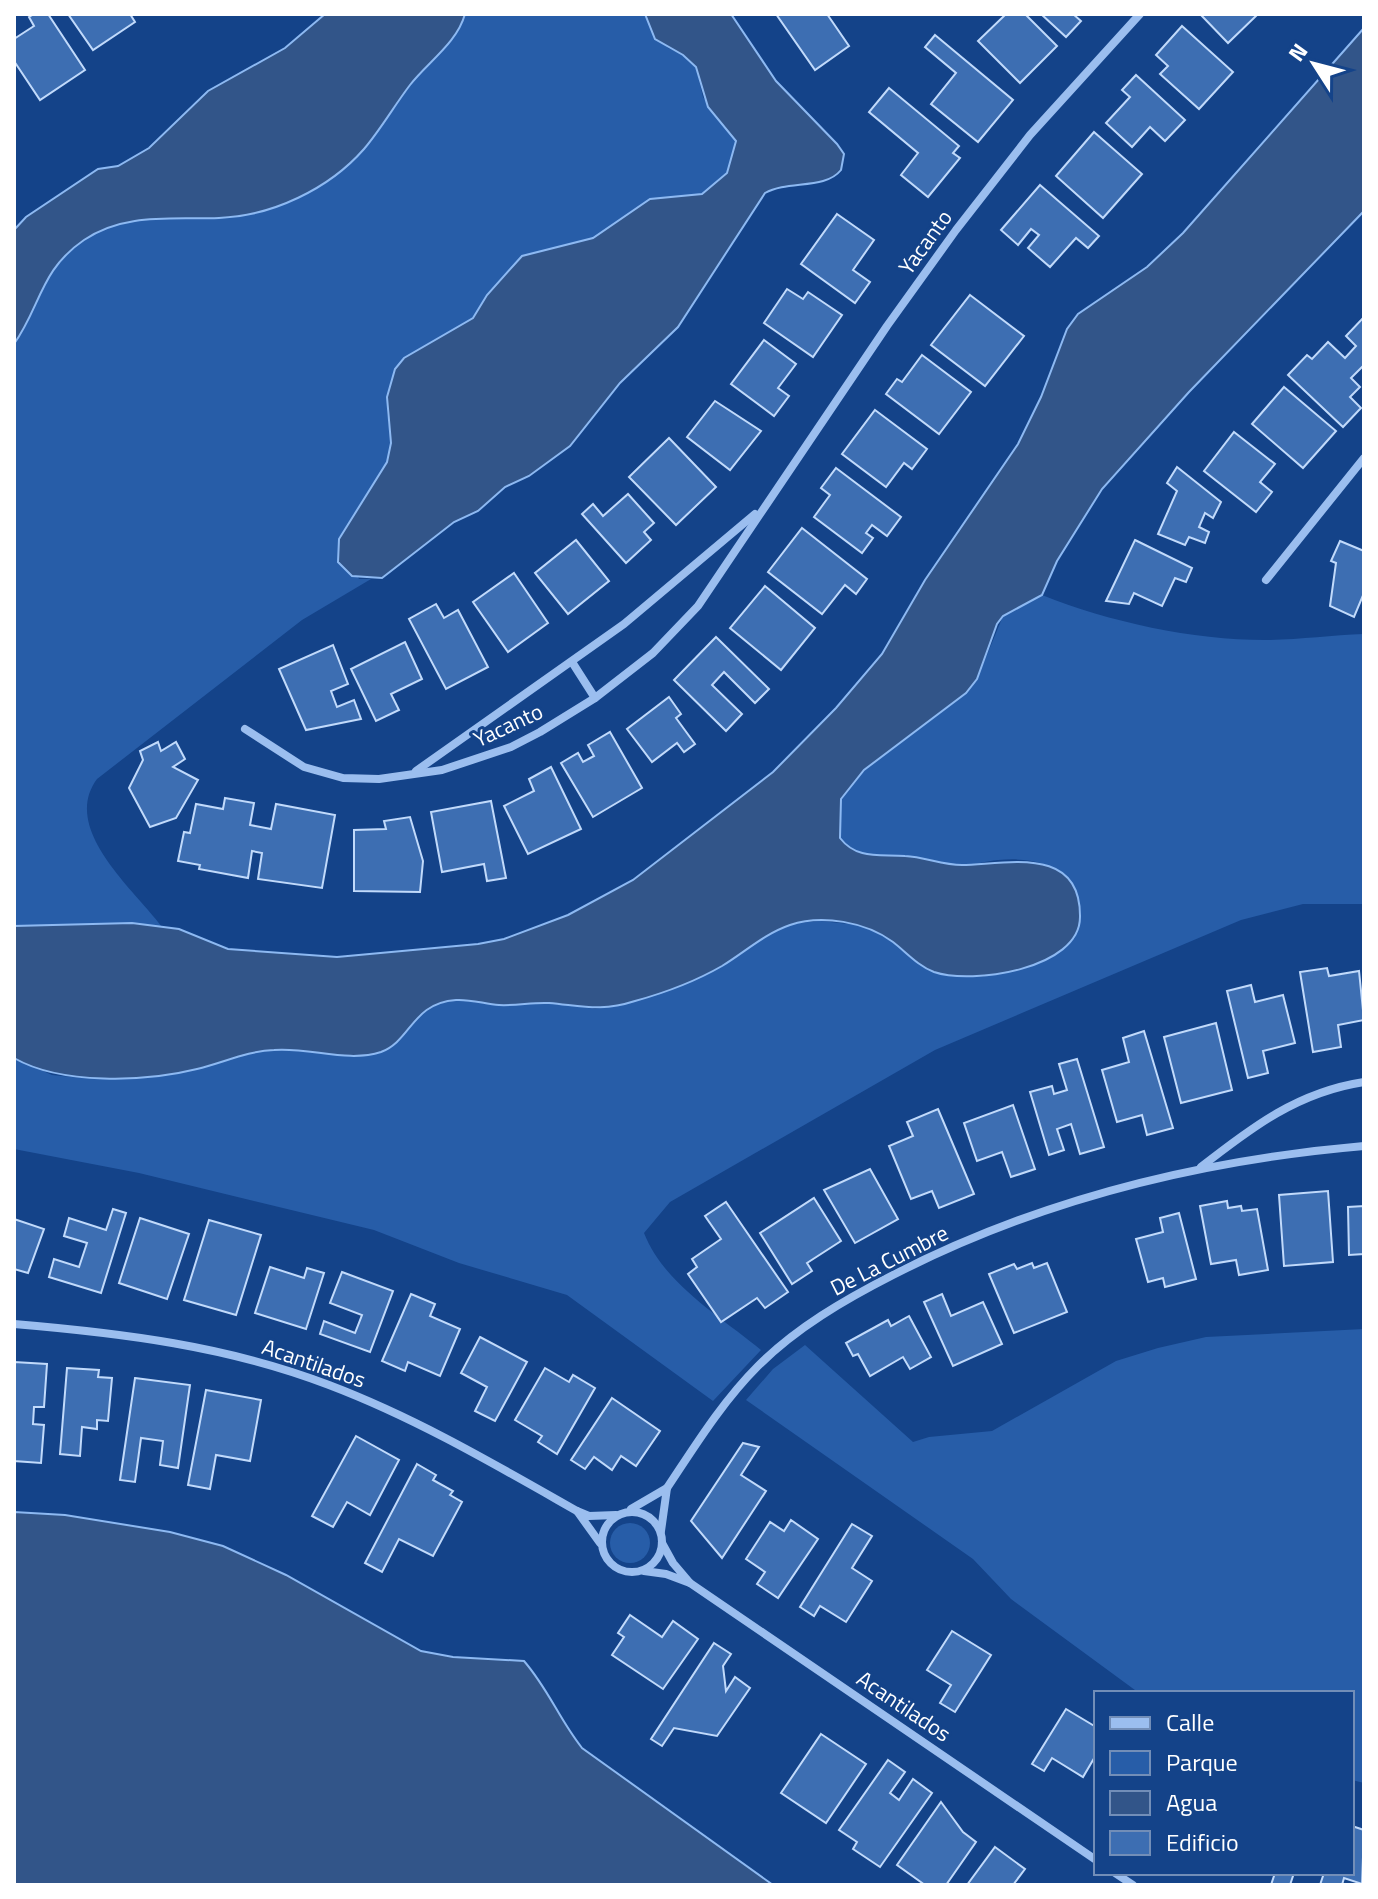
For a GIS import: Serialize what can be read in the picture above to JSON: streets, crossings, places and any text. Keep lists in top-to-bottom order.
{
  "streets": {
    "street": ["Yacanto", "De La Cumbre", "Acantilados"]
  },
  "legend": [
    "Calle",
    "Parque",
    "Agua",
    "Edificio"
  ],
  "north": "top left"
}
